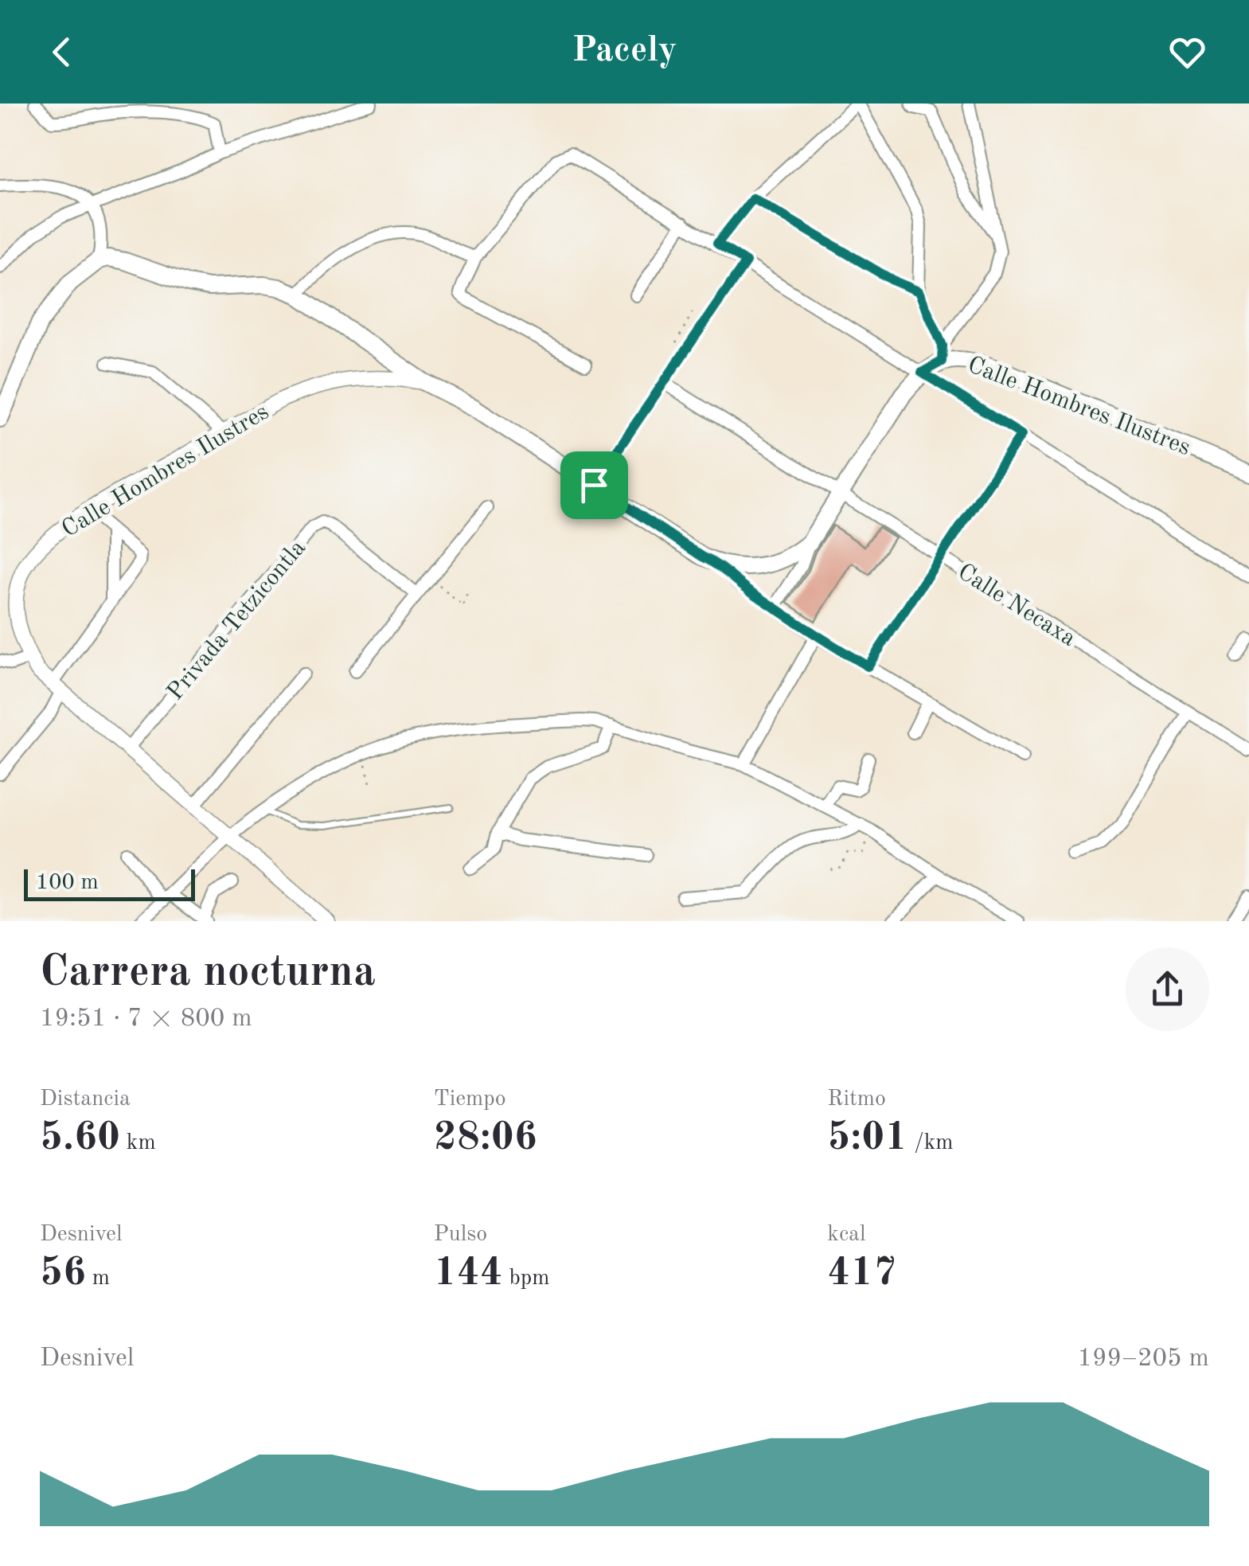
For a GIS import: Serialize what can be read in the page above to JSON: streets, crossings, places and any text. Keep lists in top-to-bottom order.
{
  "streets": {
    "main road": ["Calle Hombres Ilustres"],
    "street": ["Calle Necaxa", "Privada Tetzicontla"]
  },
  "crossings": [
    ["Calle Hombres Ilustres", "Calle Necaxa"],
    ["Calle Hombres Ilustres", "Privada Tetzicontla"]
  ],
  "scale_bar": "100 m",
  "page": {
    "header": "Pacely",
    "scale": "100 m",
    "heading": ["Carrera nocturna", "19:51 · 7 × 800 m"],
    "stats": [
      ["Distancia", "5.60 km"],
      ["Tiempo", "28:06"],
      ["Ritmo", "5:01 /km"],
      ["Desnivel", "56 m"],
      ["Pulso", "144 bpm"],
      ["kcal", "417"]
    ],
    "chart": ["Desnivel", "199–205 m"]
  }
}
